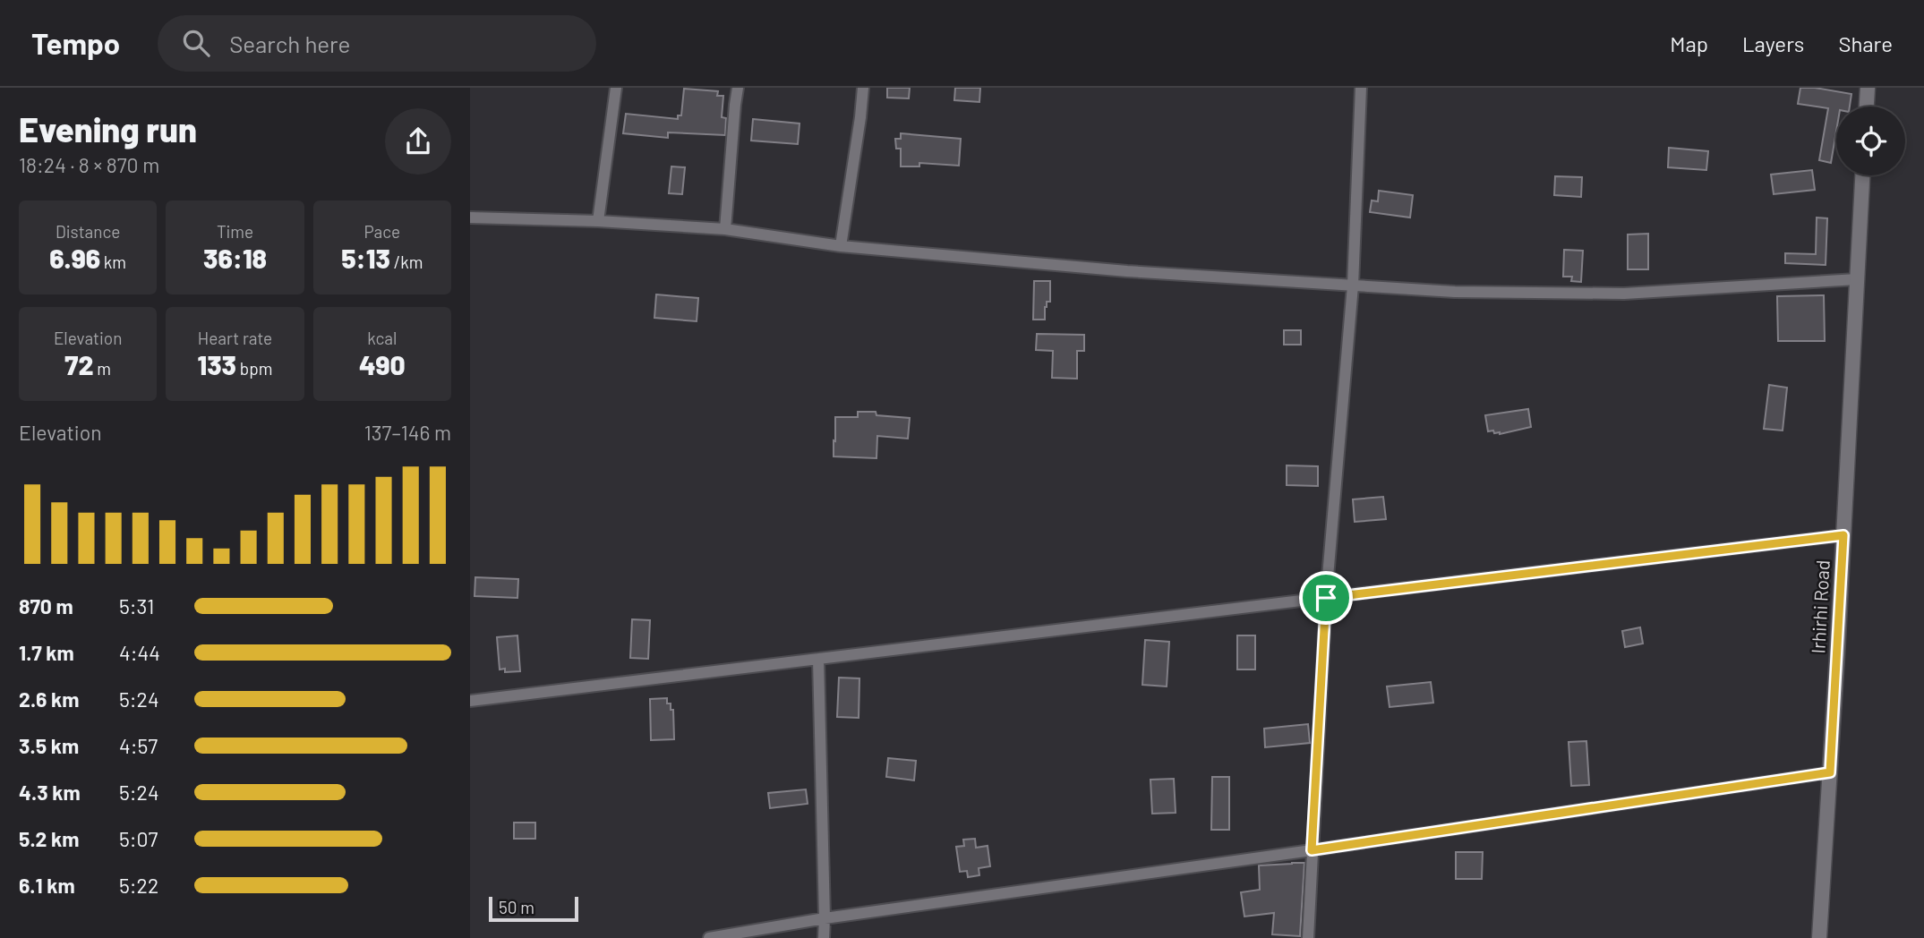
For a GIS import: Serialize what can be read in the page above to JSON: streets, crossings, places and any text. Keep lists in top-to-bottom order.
{
  "streets": {
    "street": ["Irhirhi Road"]
  },
  "scale_bar": "50 m",
  "page": {
    "header": "Tempo",
    "search": "Search here",
    "nav": ["Map", "Layers", "Share"],
    "heading": ["Evening run", "18:24 · 8 × 870 m"],
    "stats": [
      ["Distance", "6.96 km"],
      ["Time", "36:18"],
      ["Pace", "5:13 /km"],
      ["Elevation", "72 m"],
      ["Heart rate", "133 bpm"],
      ["kcal", "490"]
    ],
    "chart": ["Elevation", "137–146 m"],
    "list": [
      {
        "name": "870 m",
        "note": "5:31"
      },
      {
        "name": "1.7 km",
        "note": "4:44"
      },
      {
        "name": "2.6 km",
        "note": "5:24"
      },
      {
        "name": "3.5 km",
        "note": "4:57"
      },
      {
        "name": "4.3 km",
        "note": "5:24"
      },
      {
        "name": "5.2 km",
        "note": "5:07"
      },
      {
        "name": "6.1 km",
        "note": "5:22"
      }
    ],
    "scale": "50 m"
  }
}
